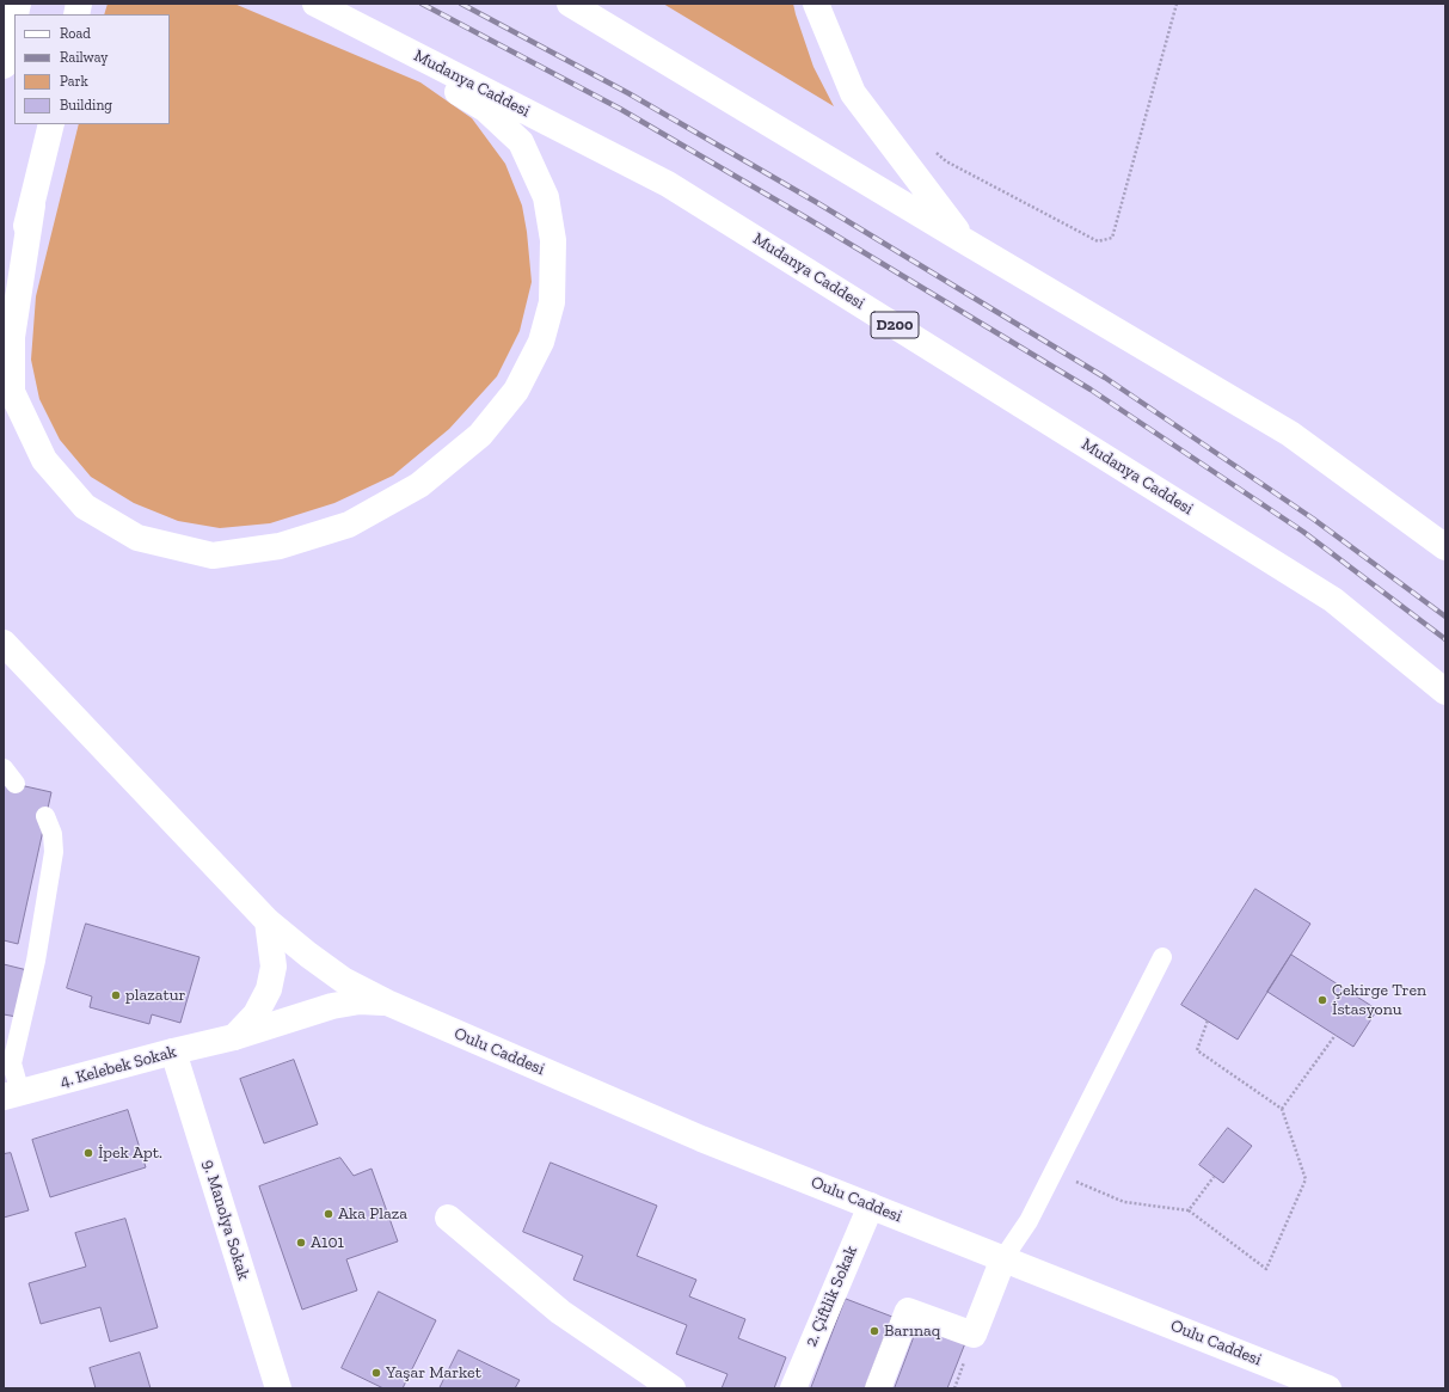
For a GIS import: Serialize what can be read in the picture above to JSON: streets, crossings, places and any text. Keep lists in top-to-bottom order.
{
  "streets": {
    "main road": [
      "Mudanya Caddesi",
      "D200",
      "Oulu Caddesi",
      "4. Kelebek Sokak",
      "9. Manolya Sokak",
      "2. Çiftlik Sokak"
    ]
  },
  "crossings": [
    ["Oulu Caddesi", "4. Kelebek Sokak"],
    ["Oulu Caddesi", "2. Çiftlik Sokak"],
    ["4. Kelebek Sokak", "9. Manolya Sokak"]
  ],
  "places": [
    "plazatur",
    "Çekirge Tren İstasyonu",
    "İpek Apt.",
    "Aka Plaza",
    "A101",
    "Barınaq",
    "Yaşar Market"
  ],
  "legend": [
    "Road",
    "Railway",
    "Park",
    "Building"
  ]
}
